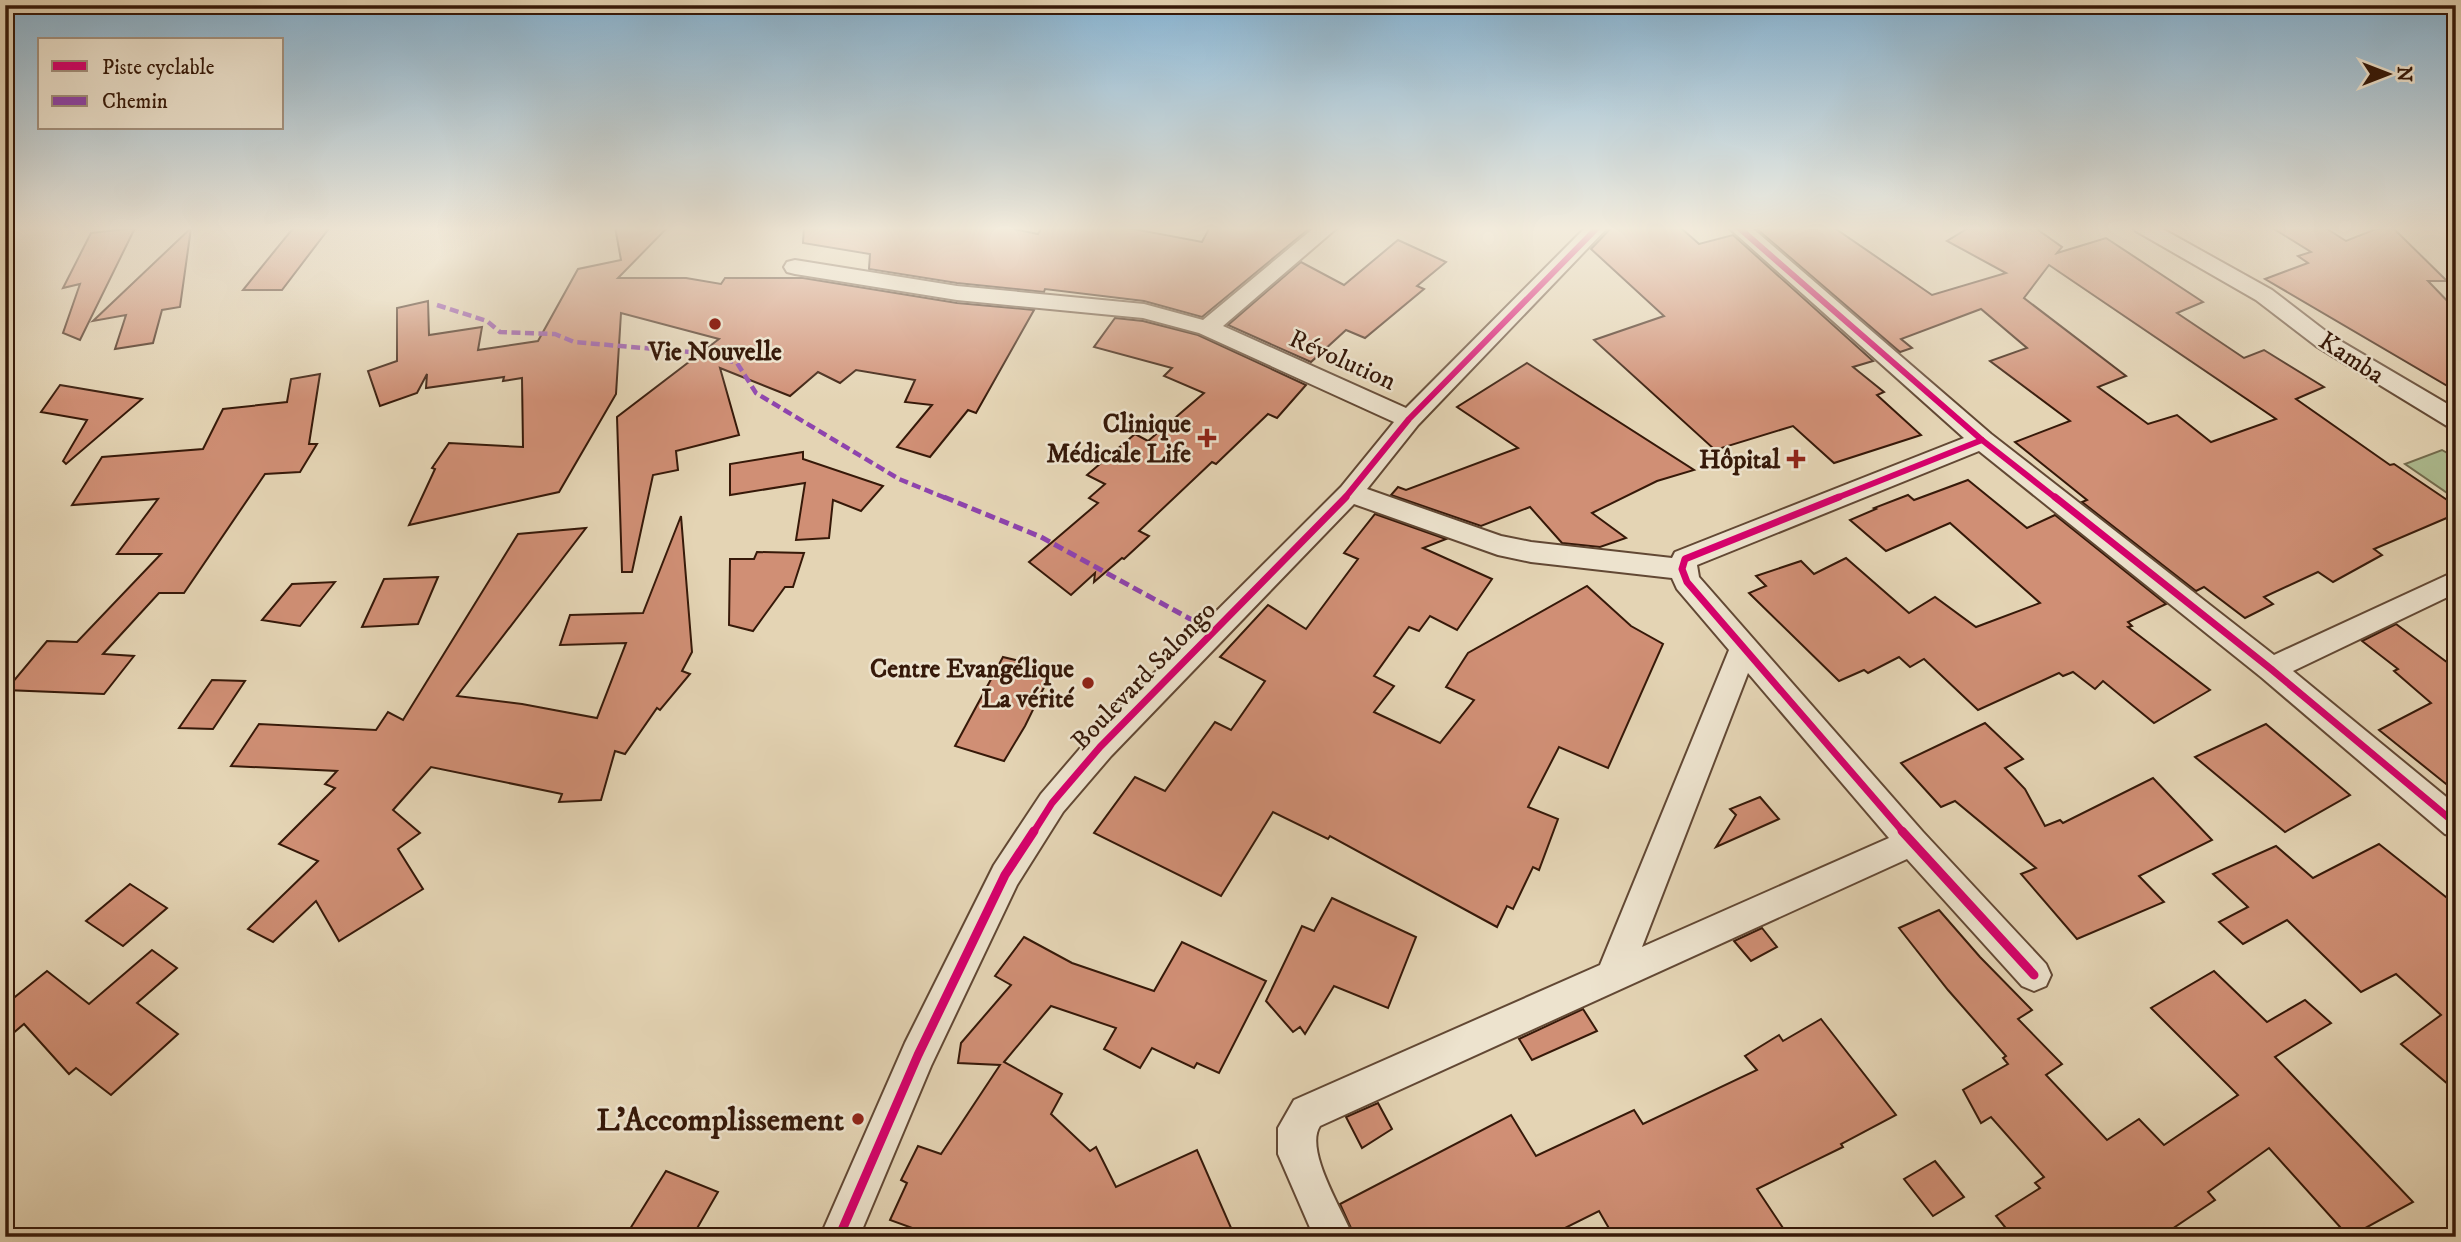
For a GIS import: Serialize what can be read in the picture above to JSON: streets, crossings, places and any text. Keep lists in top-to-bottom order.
{
  "streets": {
    "street": ["Kamba", "Révolution", "Boulevard Salongo"]
  },
  "crossings": [
    ["Révolution", "Boulevard Salongo"]
  ],
  "places": {
    "other": ["Vie Nouvelle", "Centre Evangélique La vérité", "L'Accomplissement"],
    "health": ["Clinique Médicale Life", "Hôpital"]
  },
  "legend": ["Piste cyclable", "Chemin"],
  "north": "right"
}
